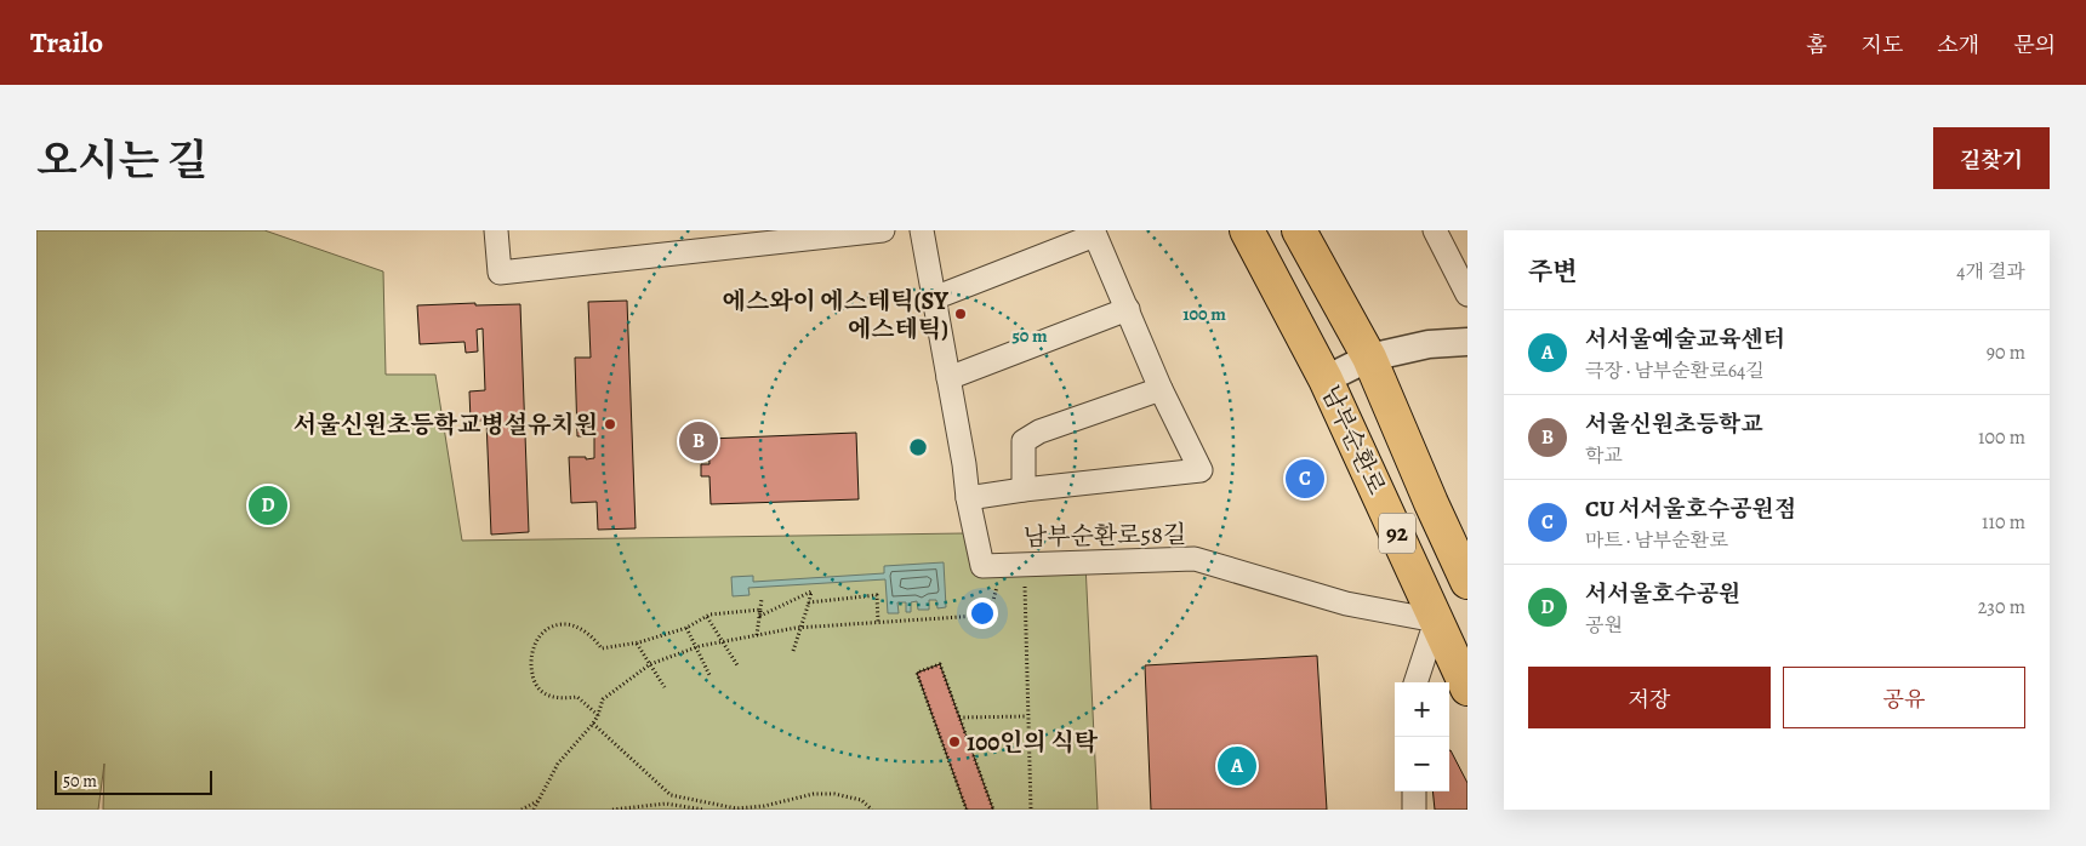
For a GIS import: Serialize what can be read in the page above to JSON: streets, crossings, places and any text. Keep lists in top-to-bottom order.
{
  "streets": {
    "main road": ["남부순환로", "92"],
    "street": ["남부순환로58길"]
  },
  "crossings": [
    ["남부순환로", "남부순환로58길"]
  ],
  "places": ["에스와이 에스테틱(SY 에스테틱)", "서울신원초등학교병설유치원", "100인의 식탁"],
  "scale_bar": "50 m",
  "page": {
    "header": "Trailo",
    "nav": [
      "홈",
      "지도",
      "소개",
      "문의"
    ],
    "title": "오시는 길",
    "buttons": [
      "길찾기",
      ["저장", "공유"]
    ],
    "heading": ["주변", "4개 결과"],
    "list": [
      {
        "mark": "A",
        "name": "서서울예술교육센터",
        "note": "극장 · 남부순환로64길",
        "value": "90 m"
      },
      {
        "mark": "B",
        "name": "서울신원초등학교",
        "note": "학교",
        "value": "100 m"
      },
      {
        "mark": "C",
        "name": "CU 서서울호수공원점",
        "note": "마트 · 남부순환로",
        "value": "110 m"
      },
      {
        "mark": "D",
        "name": "서서울호수공원",
        "note": "공원",
        "value": "230 m"
      }
    ],
    "pins": [
      "B",
      "C",
      "D",
      "A"
    ],
    "map_buttons": ["+", "−"],
    "scale": "50 m"
  },
  "rings": ["100 m", "50 m"]
}
